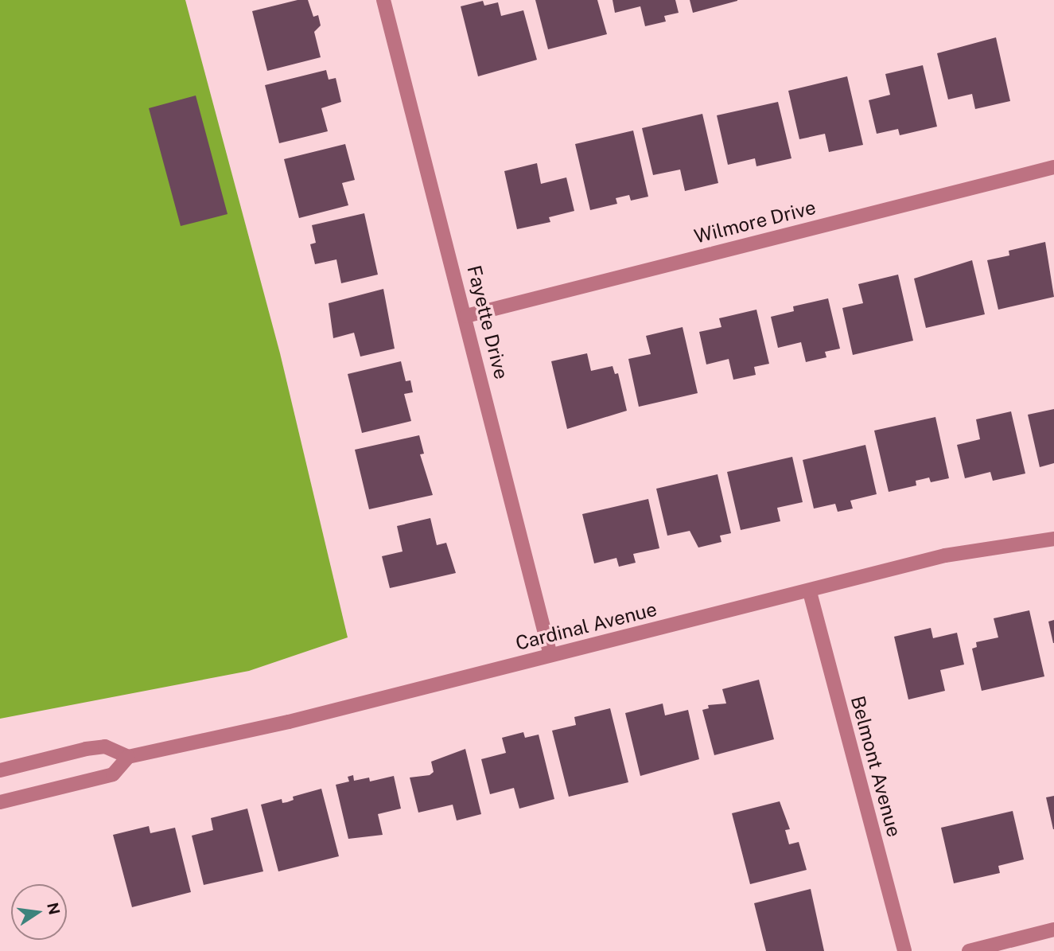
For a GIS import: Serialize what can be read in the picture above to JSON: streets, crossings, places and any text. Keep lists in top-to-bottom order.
{
  "streets": {
    "street": [
      "Wilmore Drive",
      "Fayette Drive",
      "Cardinal Avenue",
      "Belmont Avenue"
    ]
  },
  "crossings": [
    ["Wilmore Drive", "Fayette Drive"],
    ["Fayette Drive", "Cardinal Avenue"],
    ["Cardinal Avenue", "Belmont Avenue"]
  ],
  "north": "right"
}
